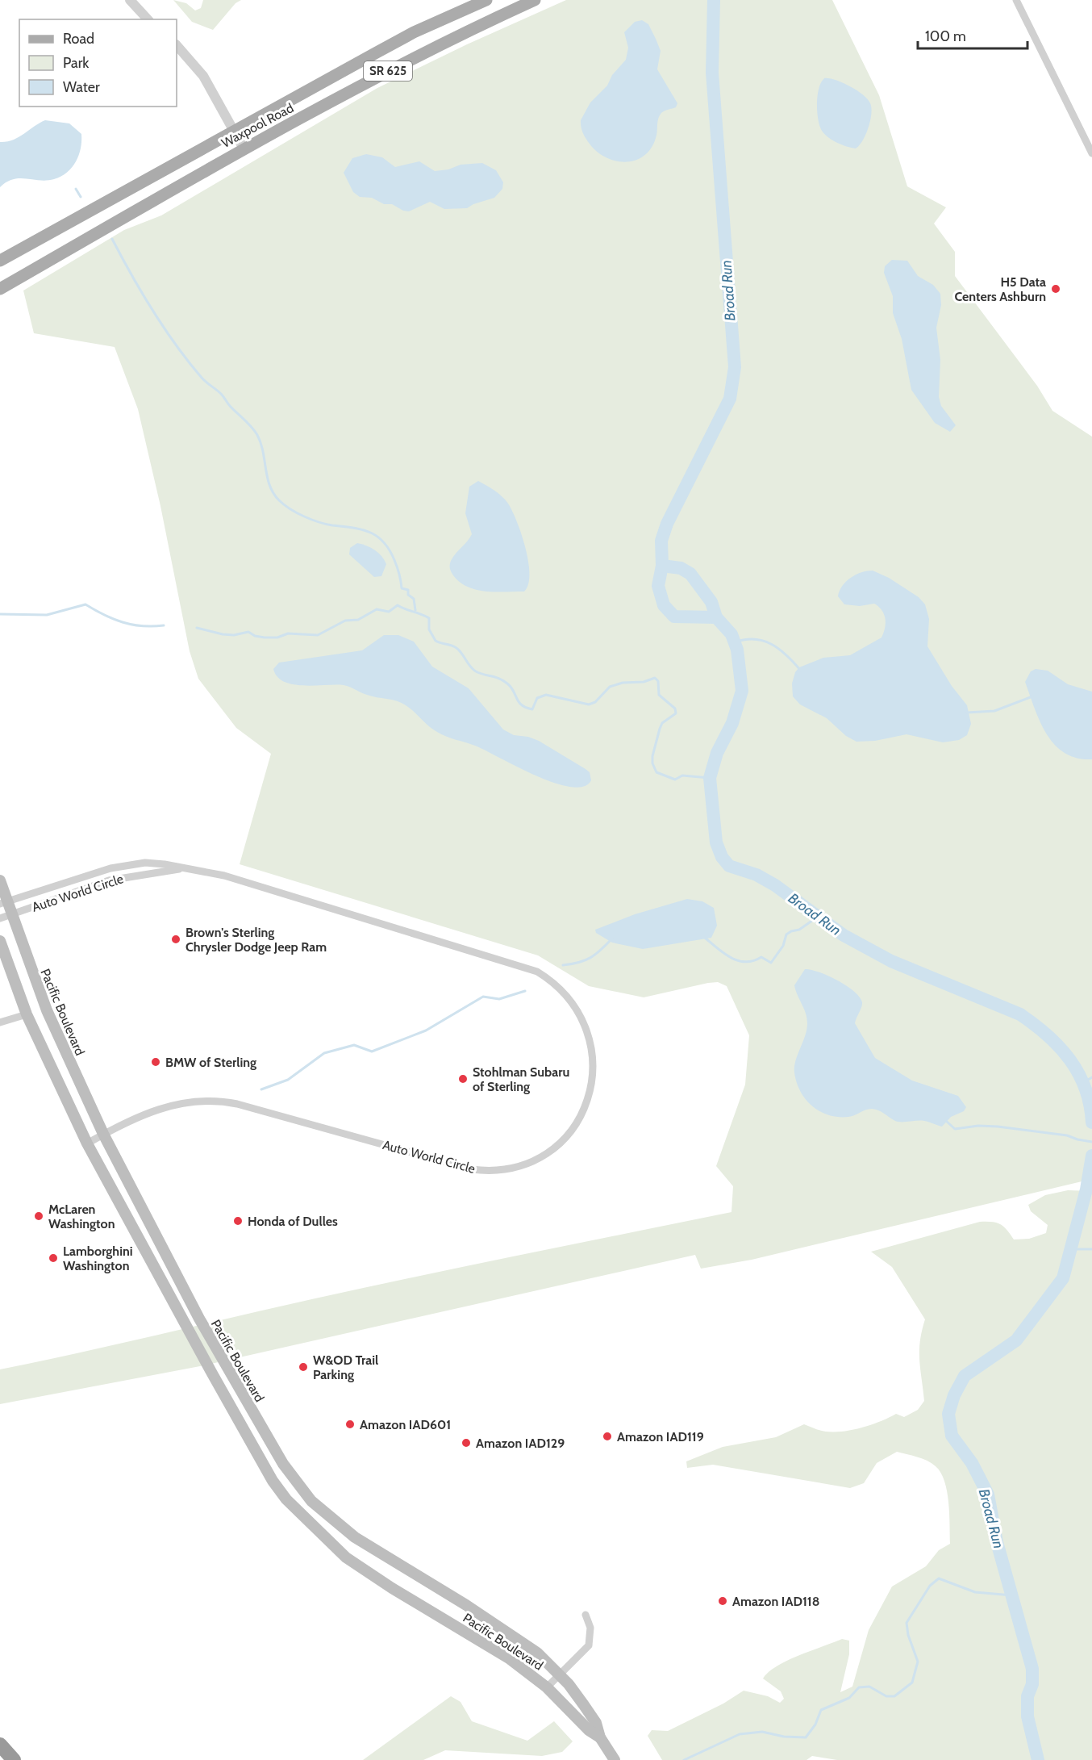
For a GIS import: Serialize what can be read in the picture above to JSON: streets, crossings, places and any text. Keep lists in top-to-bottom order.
{
  "streets": {
    "main road": ["SR 625", "Waxpool Road", "Pacific Boulevard"],
    "street": ["Auto World Circle"]
  },
  "crossings": [
    ["Auto World Circle", "Pacific Boulevard"]
  ],
  "water": ["Broad Run"],
  "places": [
    "H5 Data Centers Ashburn",
    "Brown's Sterling Chrysler Dodge Jeep Ram",
    "BMW of Sterling",
    "Stohlman Subaru of Sterling",
    "McLaren Washington",
    "Honda of Dulles",
    "Lamborghini Washington",
    "W&OD Trail Parking",
    "Amazon IAD601",
    "Amazon IAD119",
    "Amazon IAD129",
    "Amazon IAD118"
  ],
  "legend": ["Road", "Park", "Water"],
  "scale_bar": "100 m"
}
